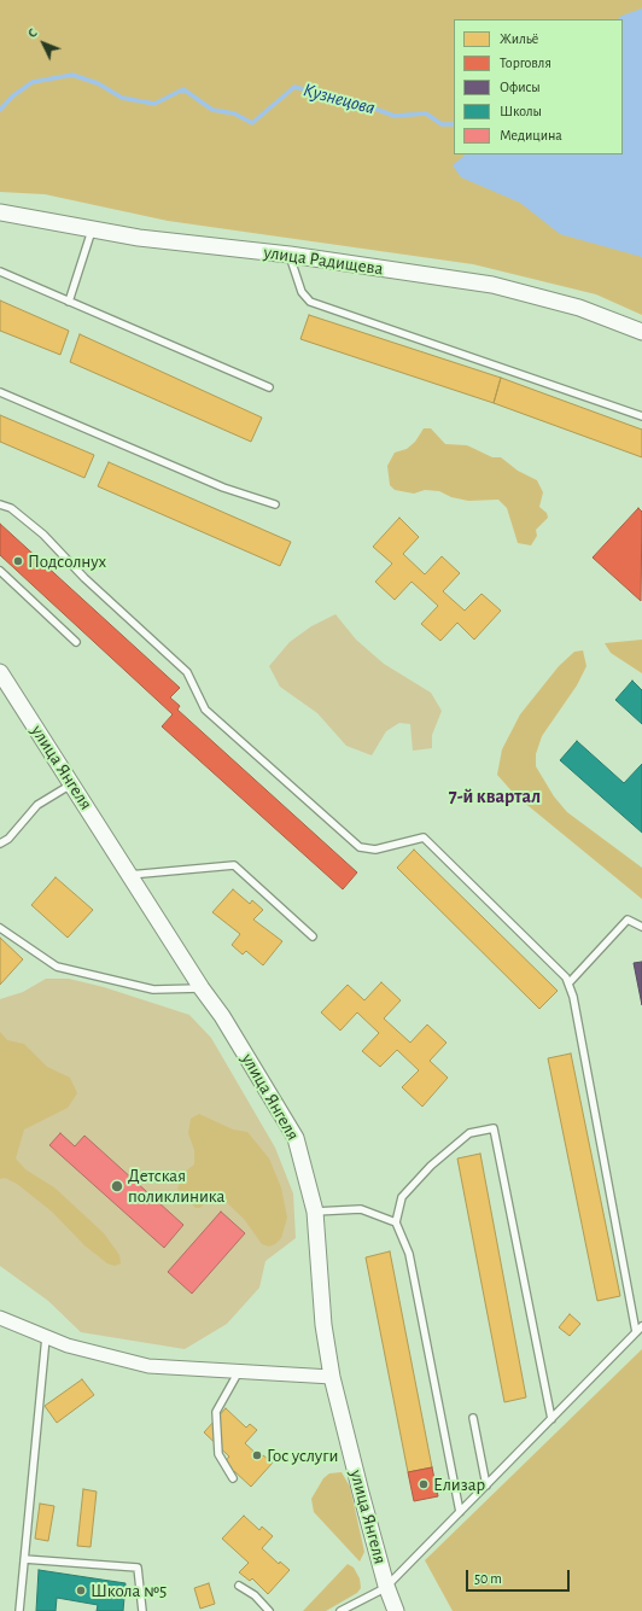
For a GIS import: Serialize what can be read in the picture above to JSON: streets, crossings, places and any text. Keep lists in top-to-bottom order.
{
  "streets": {
    "street": ["улица Радищева", "улица Янгеля"]
  },
  "districts": ["7-й квартал"],
  "water": ["Кузнецова"],
  "places": [
    "Подсолнух",
    "Детская поликлиника",
    "Гос услуги",
    "Елизар",
    "Школа №5"
  ],
  "legend": [
    "Жильё",
    "Торговля",
    "Офисы",
    "Школы",
    "Медицина"
  ],
  "scale_bar": "50 m",
  "north": "top left"
}
